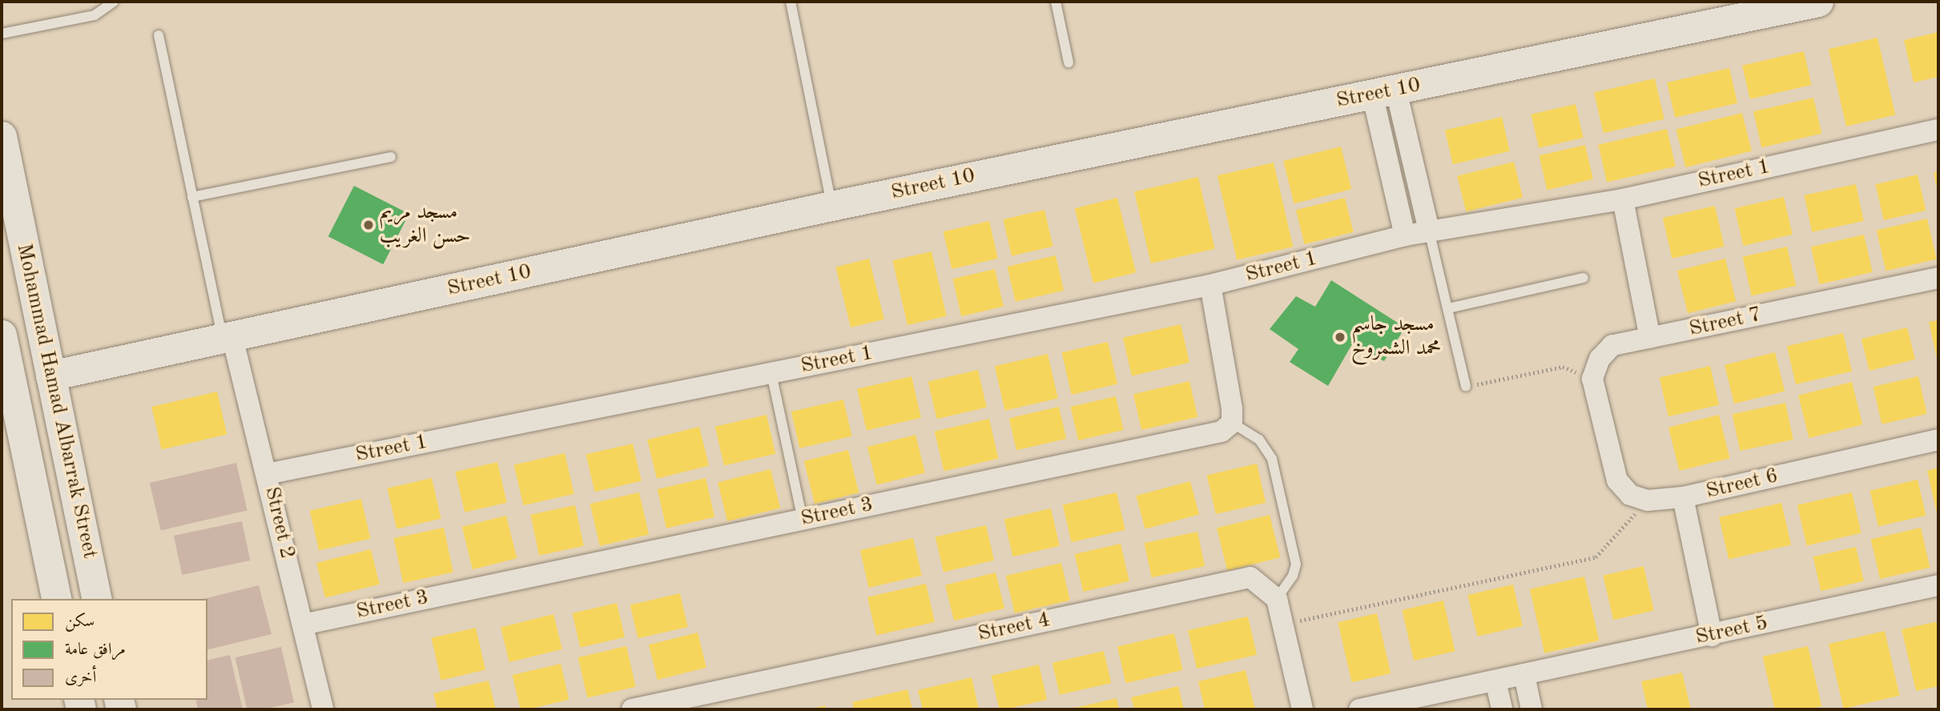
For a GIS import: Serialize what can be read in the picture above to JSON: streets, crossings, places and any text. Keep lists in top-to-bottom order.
{
  "streets": {
    "street": [
      "Street 10",
      "Street 1",
      "Street 7",
      "Mohammad Hamad Albarrak Street",
      "Street 6",
      "Street 3",
      "Street 2",
      "Street 4",
      "Street 5"
    ]
  },
  "crossings": [
    ["Street 10", "Mohammad Hamad Albarrak Street"],
    ["Street 10", "Street 2"],
    ["Street 1", "Street 2"],
    ["Street 6", "Street 5"],
    ["Street 3", "Street 2"]
  ],
  "places": ["مسجد مريم حسن الغريب", "مسجد جاسم محمد الشمروخ"],
  "legend": ["سكن", "مرافق عامة", "أخرى"]
}
